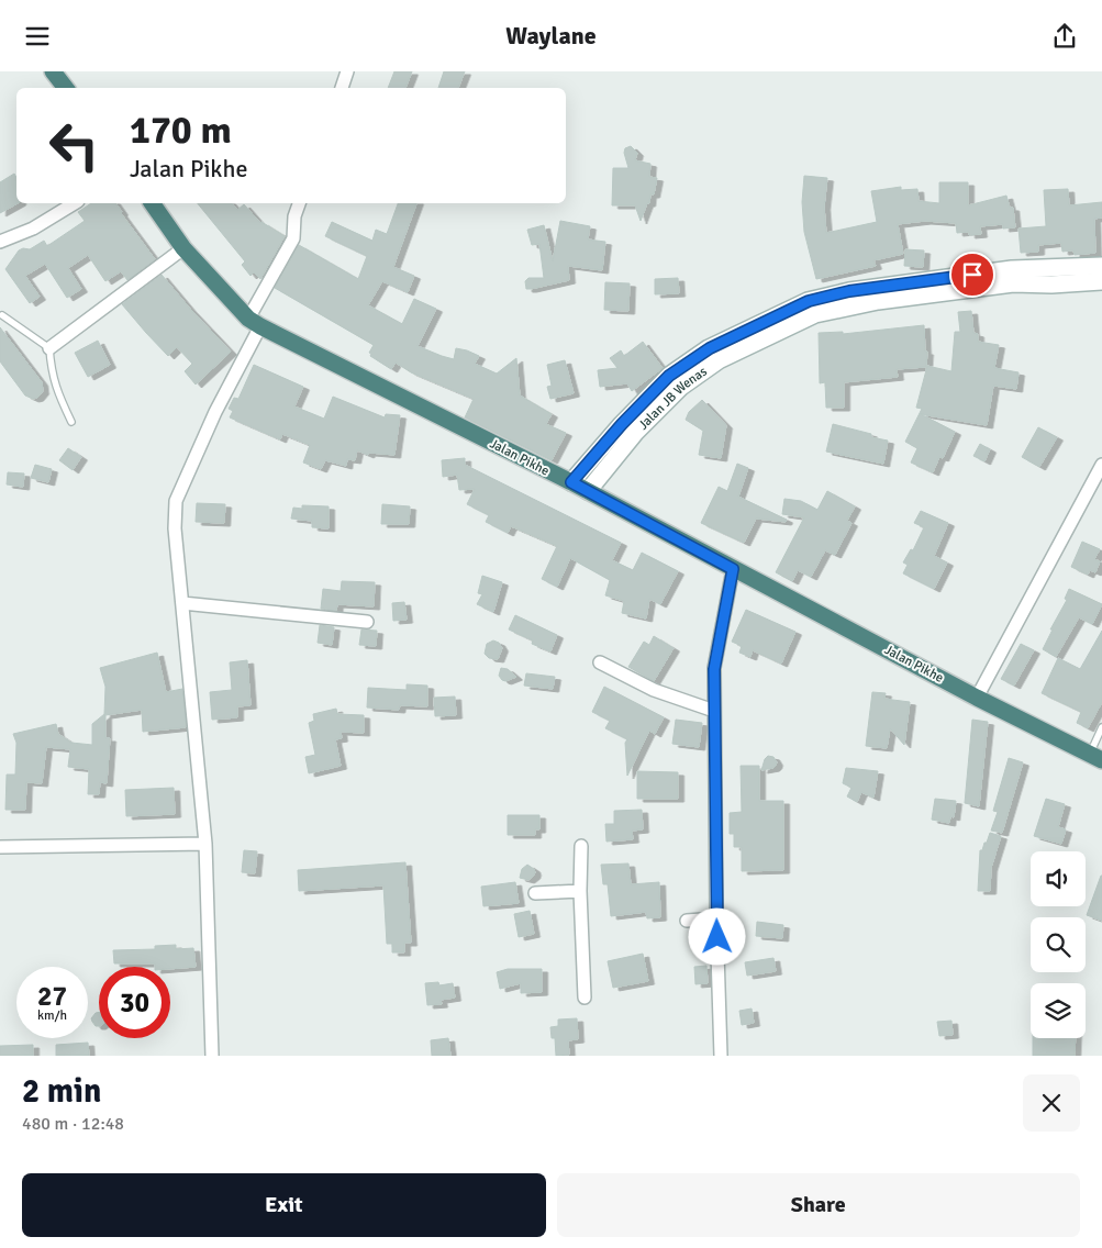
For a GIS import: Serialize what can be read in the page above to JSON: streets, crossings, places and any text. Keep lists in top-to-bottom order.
{
  "streets": {
    "highway": ["Jalan Pikhe"],
    "main road": ["Jalan JB Wenas"]
  },
  "crossings": [
    ["Jalan JB Wenas", "Jalan Pikhe"]
  ],
  "page": {
    "header": "Waylane",
    "turn": ["170 m", "Jalan Pikhe"],
    "speed": "27 km/h",
    "limit": "30",
    "heading": ["2 min", "480 m · 12:48"],
    "buttons": ["Exit", "Share"]
  }
}
